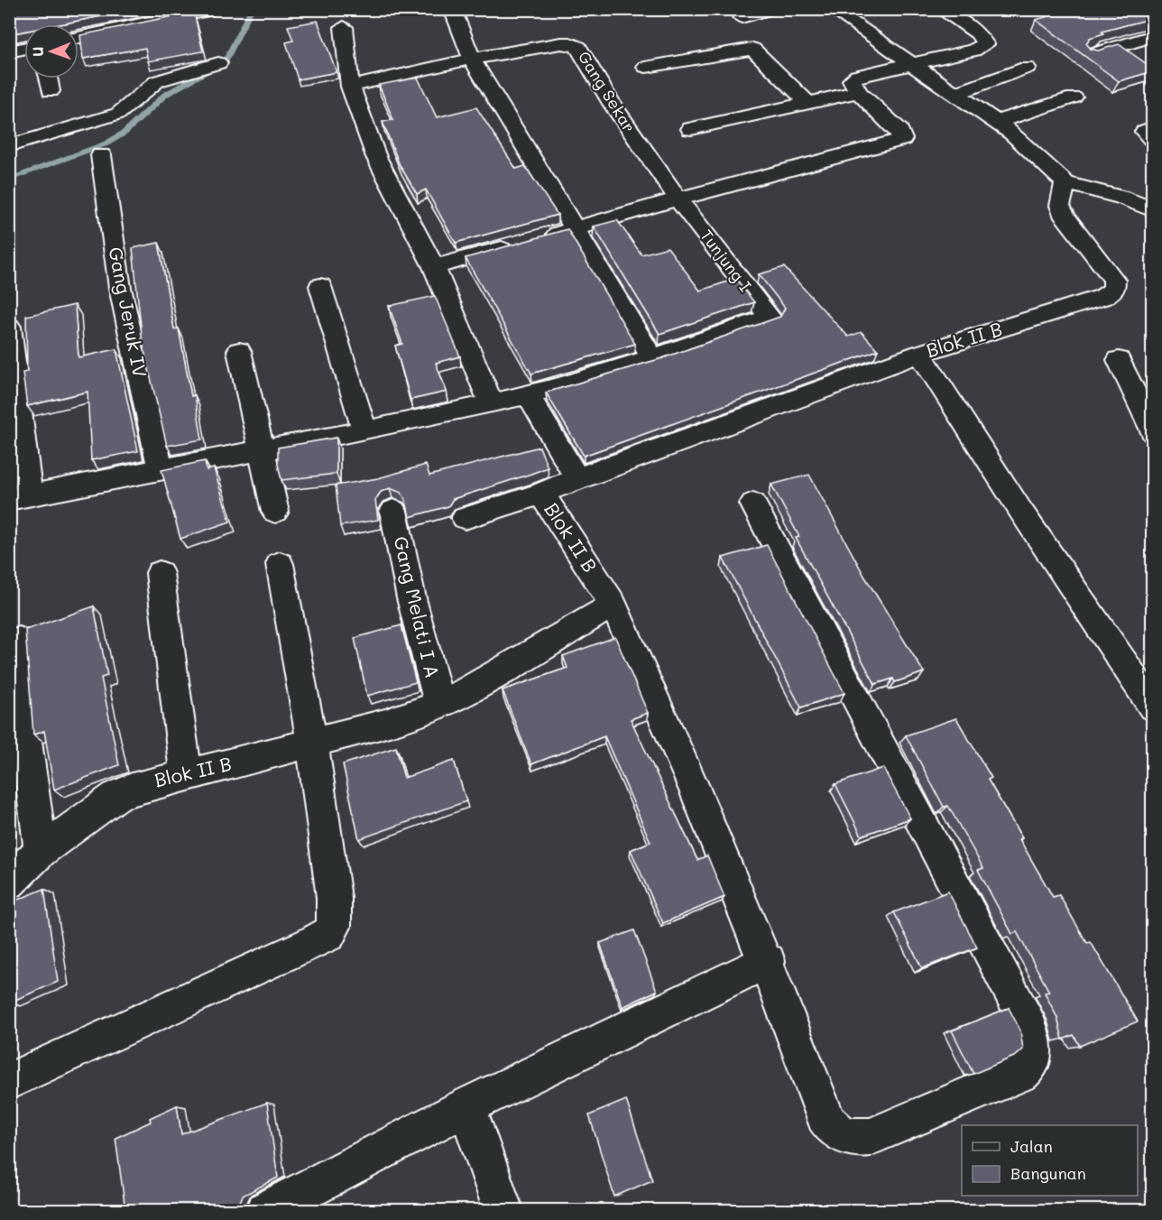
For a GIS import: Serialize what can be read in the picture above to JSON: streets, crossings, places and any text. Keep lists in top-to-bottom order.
{
  "streets": {
    "street": [
      "Gang Sekar",
      "Tunjung I",
      "Gang Jeruk IV",
      "Blok II B",
      "Gang Melati I A"
    ]
  },
  "crossings": [
    ["Gang Sekar", "Tunjung I"],
    ["Blok II B", "Gang Melati I A"]
  ],
  "legend": ["Jalan", "Bangunan"],
  "north": "left"
}
